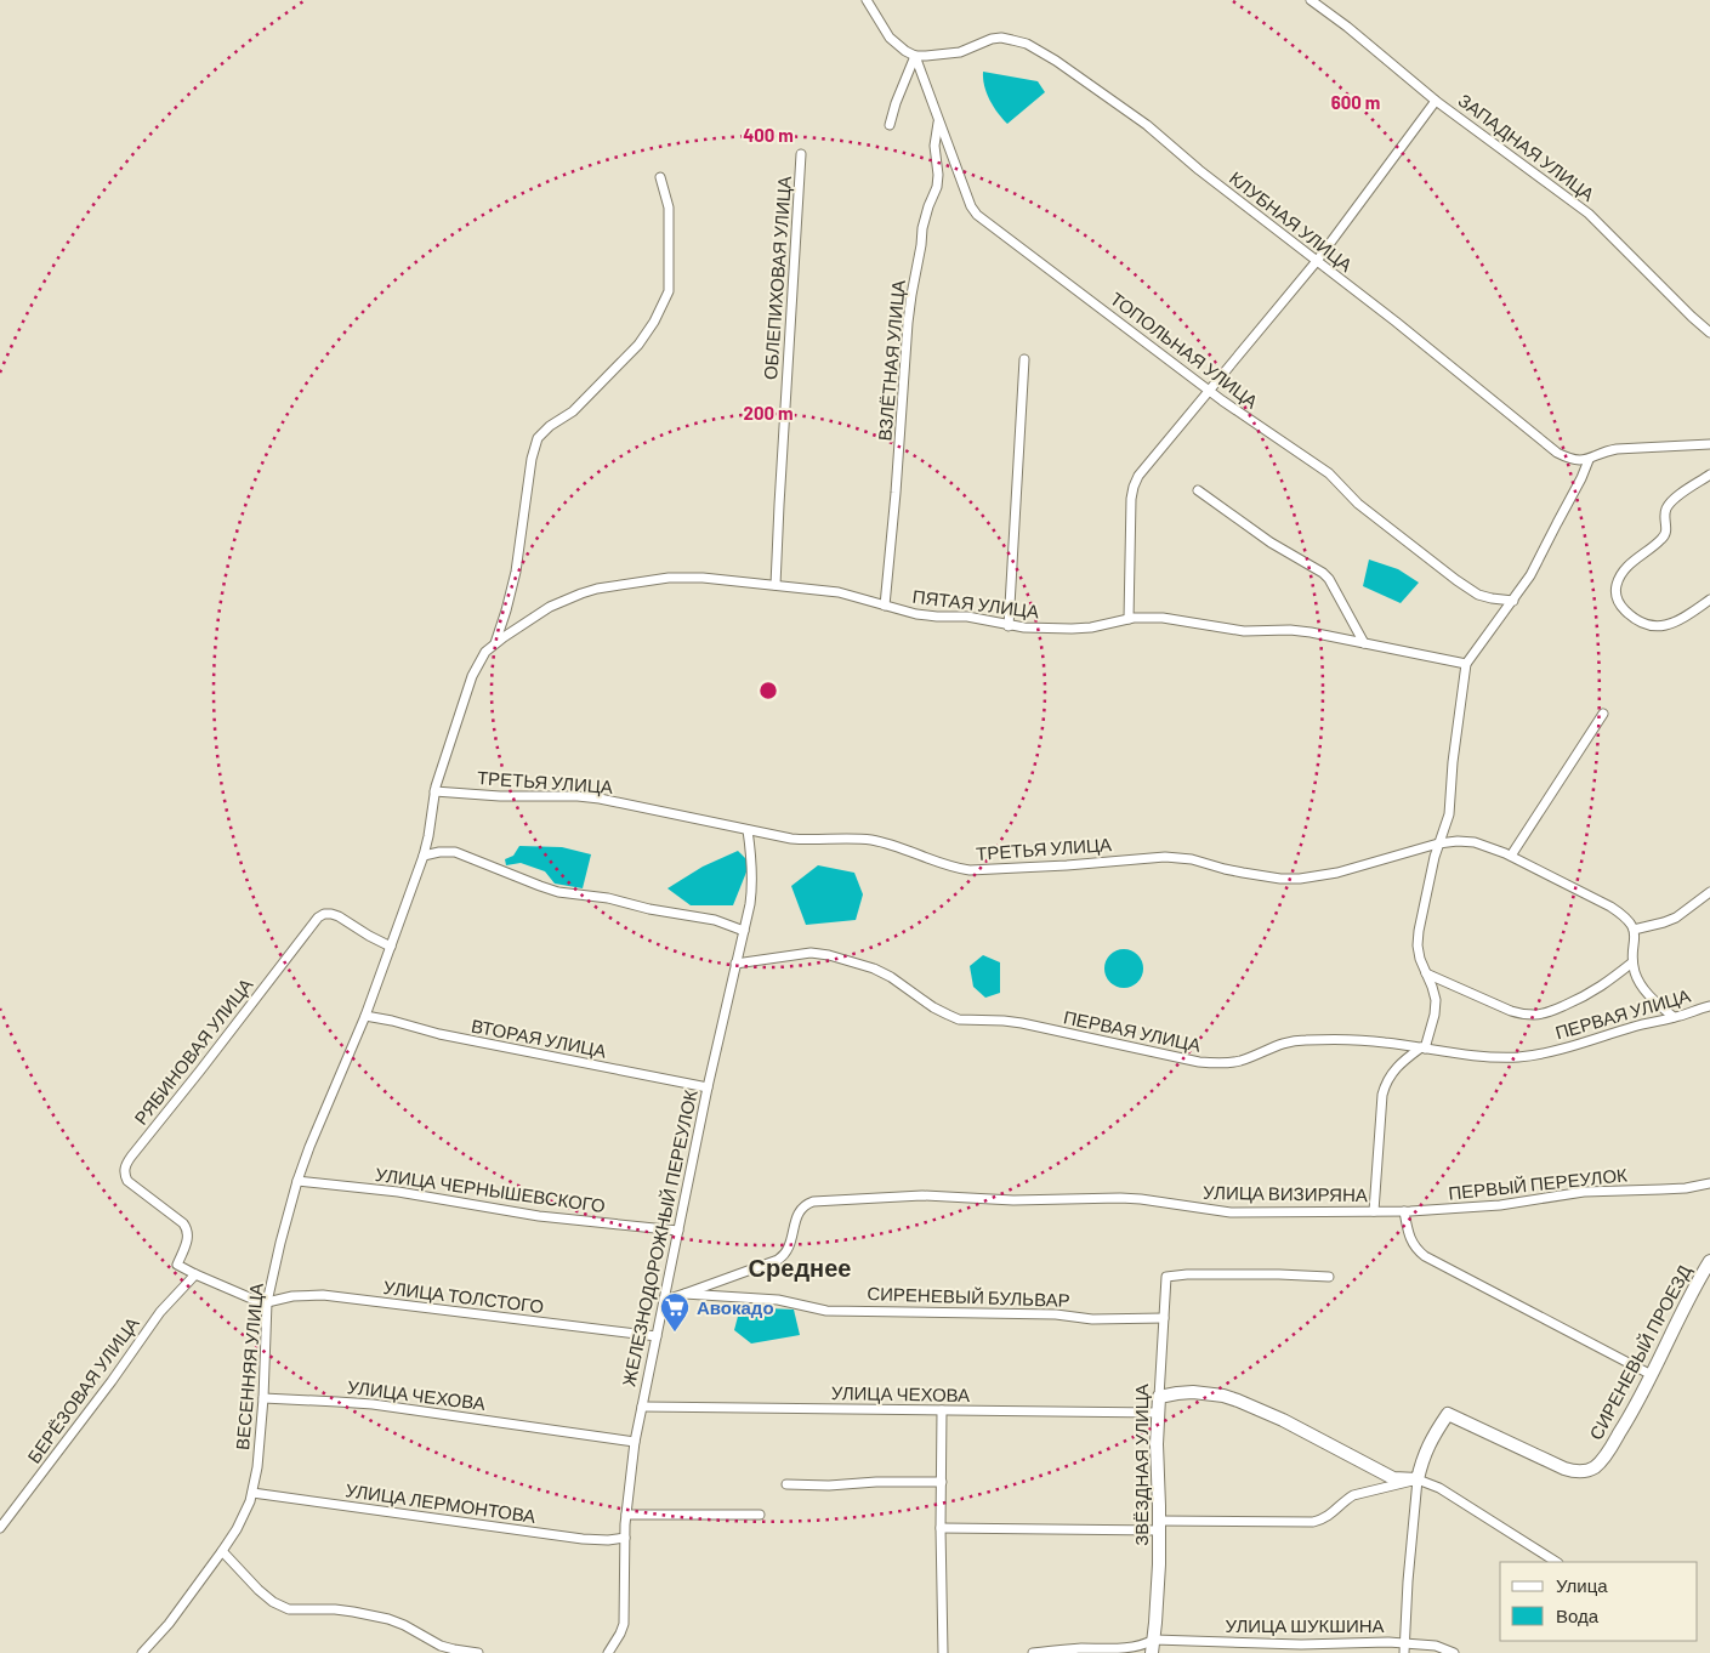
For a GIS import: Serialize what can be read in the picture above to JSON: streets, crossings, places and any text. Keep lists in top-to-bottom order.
{
  "streets": {
    "street": [
      "ЗАПАДНАЯ УЛИЦА",
      "КЛУБНАЯ УЛИЦА",
      "ОБЛЕПИХОВАЯ УЛИЦА",
      "ТОПОЛЬНАЯ УЛИЦА",
      "ВЗЛЁТНАЯ УЛИЦА",
      "ПЯТАЯ УЛИЦА",
      "ТРЕТЬЯ УЛИЦА",
      "ПЕРВАЯ УЛИЦА",
      "ВТОРАЯ УЛИЦА",
      "РЯБИНОВАЯ УЛИЦА",
      "ПЕРВЫЙ ПЕРЕУЛОК",
      "УЛИЦА ЧЕРНЫШЕВСКОГО",
      "УЛИЦА ВИЗИРЯНА",
      "ЖЕЛЕЗНОДОРОЖНЫЙ ПЕРЕУЛОК",
      "УЛИЦА ТОЛСТОГО",
      "СИРЕНЕВЫЙ БУЛЬВАР",
      "СИРЕНЕВЫЙ ПРОЕЗД",
      "ВЕСЕННЯЯ УЛИЦА",
      "БЕРЁЗОВАЯ УЛИЦА",
      "УЛИЦА ЧЕХОВА",
      "ЗВЁЗДНАЯ УЛИЦА",
      "УЛИЦА ЛЕРМОНТОВА",
      "УЛИЦА ШУКШИНА"
    ]
  },
  "crossings": [
    ["КЛУБНАЯ УЛИЦА", "ТОПОЛЬНАЯ УЛИЦА"],
    ["ОБЛЕПИХОВАЯ УЛИЦА", "ПЯТАЯ УЛИЦА"],
    ["ТОПОЛЬНАЯ УЛИЦА", "ВЗЛЁТНАЯ УЛИЦА"],
    ["ВЗЛЁТНАЯ УЛИЦА", "ПЯТАЯ УЛИЦА"],
    ["ТРЕТЬЯ УЛИЦА", "ЖЕЛЕЗНОДОРОЖНЫЙ ПЕРЕУЛОК"],
    ["ТРЕТЬЯ УЛИЦА", "ВЕСЕННЯЯ УЛИЦА"],
    ["ПЕРВАЯ УЛИЦА", "ЖЕЛЕЗНОДОРОЖНЫЙ ПЕРЕУЛОК"],
    ["ВТОРАЯ УЛИЦА", "ЖЕЛЕЗНОДОРОЖНЫЙ ПЕРЕУЛОК"],
    ["ВТОРАЯ УЛИЦА", "ВЕСЕННЯЯ УЛИЦА"],
    ["РЯБИНОВАЯ УЛИЦА", "ВЕСЕННЯЯ УЛИЦА"],
    ["РЯБИНОВАЯ УЛИЦА", "БЕРЁЗОВАЯ УЛИЦА"],
    ["ПЕРВЫЙ ПЕРЕУЛОК", "УЛИЦА ВИЗИРЯНА"],
    ["УЛИЦА ЧЕРНЫШЕВСКОГО", "ЖЕЛЕЗНОДОРОЖНЫЙ ПЕРЕУЛОК"],
    ["УЛИЦА ЧЕРНЫШЕВСКОГО", "ВЕСЕННЯЯ УЛИЦА"],
    ["УЛИЦА ВИЗИРЯНА", "СИРЕНЕВЫЙ БУЛЬВАР"],
    ["ЖЕЛЕЗНОДОРОЖНЫЙ ПЕРЕУЛОК", "УЛИЦА ТОЛСТОГО"],
    ["ЖЕЛЕЗНОДОРОЖНЫЙ ПЕРЕУЛОК", "СИРЕНЕВЫЙ БУЛЬВАР"],
    ["ЖЕЛЕЗНОДОРОЖНЫЙ ПЕРЕУЛОК", "УЛИЦА ЧЕХОВА"],
    ["ЖЕЛЕЗНОДОРОЖНЫЙ ПЕРЕУЛОК", "УЛИЦА ЛЕРМОНТОВА"],
    ["УЛИЦА ТОЛСТОГО", "ВЕСЕННЯЯ УЛИЦА"],
    ["СИРЕНЕВЫЙ БУЛЬВАР", "ЗВЁЗДНАЯ УЛИЦА"],
    ["ВЕСЕННЯЯ УЛИЦА", "УЛИЦА ЧЕХОВА"],
    ["ВЕСЕННЯЯ УЛИЦА", "УЛИЦА ЛЕРМОНТОВА"],
    ["УЛИЦА ЧЕХОВА", "ЗВЁЗДНАЯ УЛИЦА"],
    ["ЗВЁЗДНАЯ УЛИЦА", "УЛИЦА ШУКШИНА"]
  ],
  "districts": ["Среднее"],
  "places": {
    "supermarket": ["Авокадо"]
  },
  "legend": ["Улица", "Вода"],
  "rings": ["600 m", "400 m", "200 m"]
}
